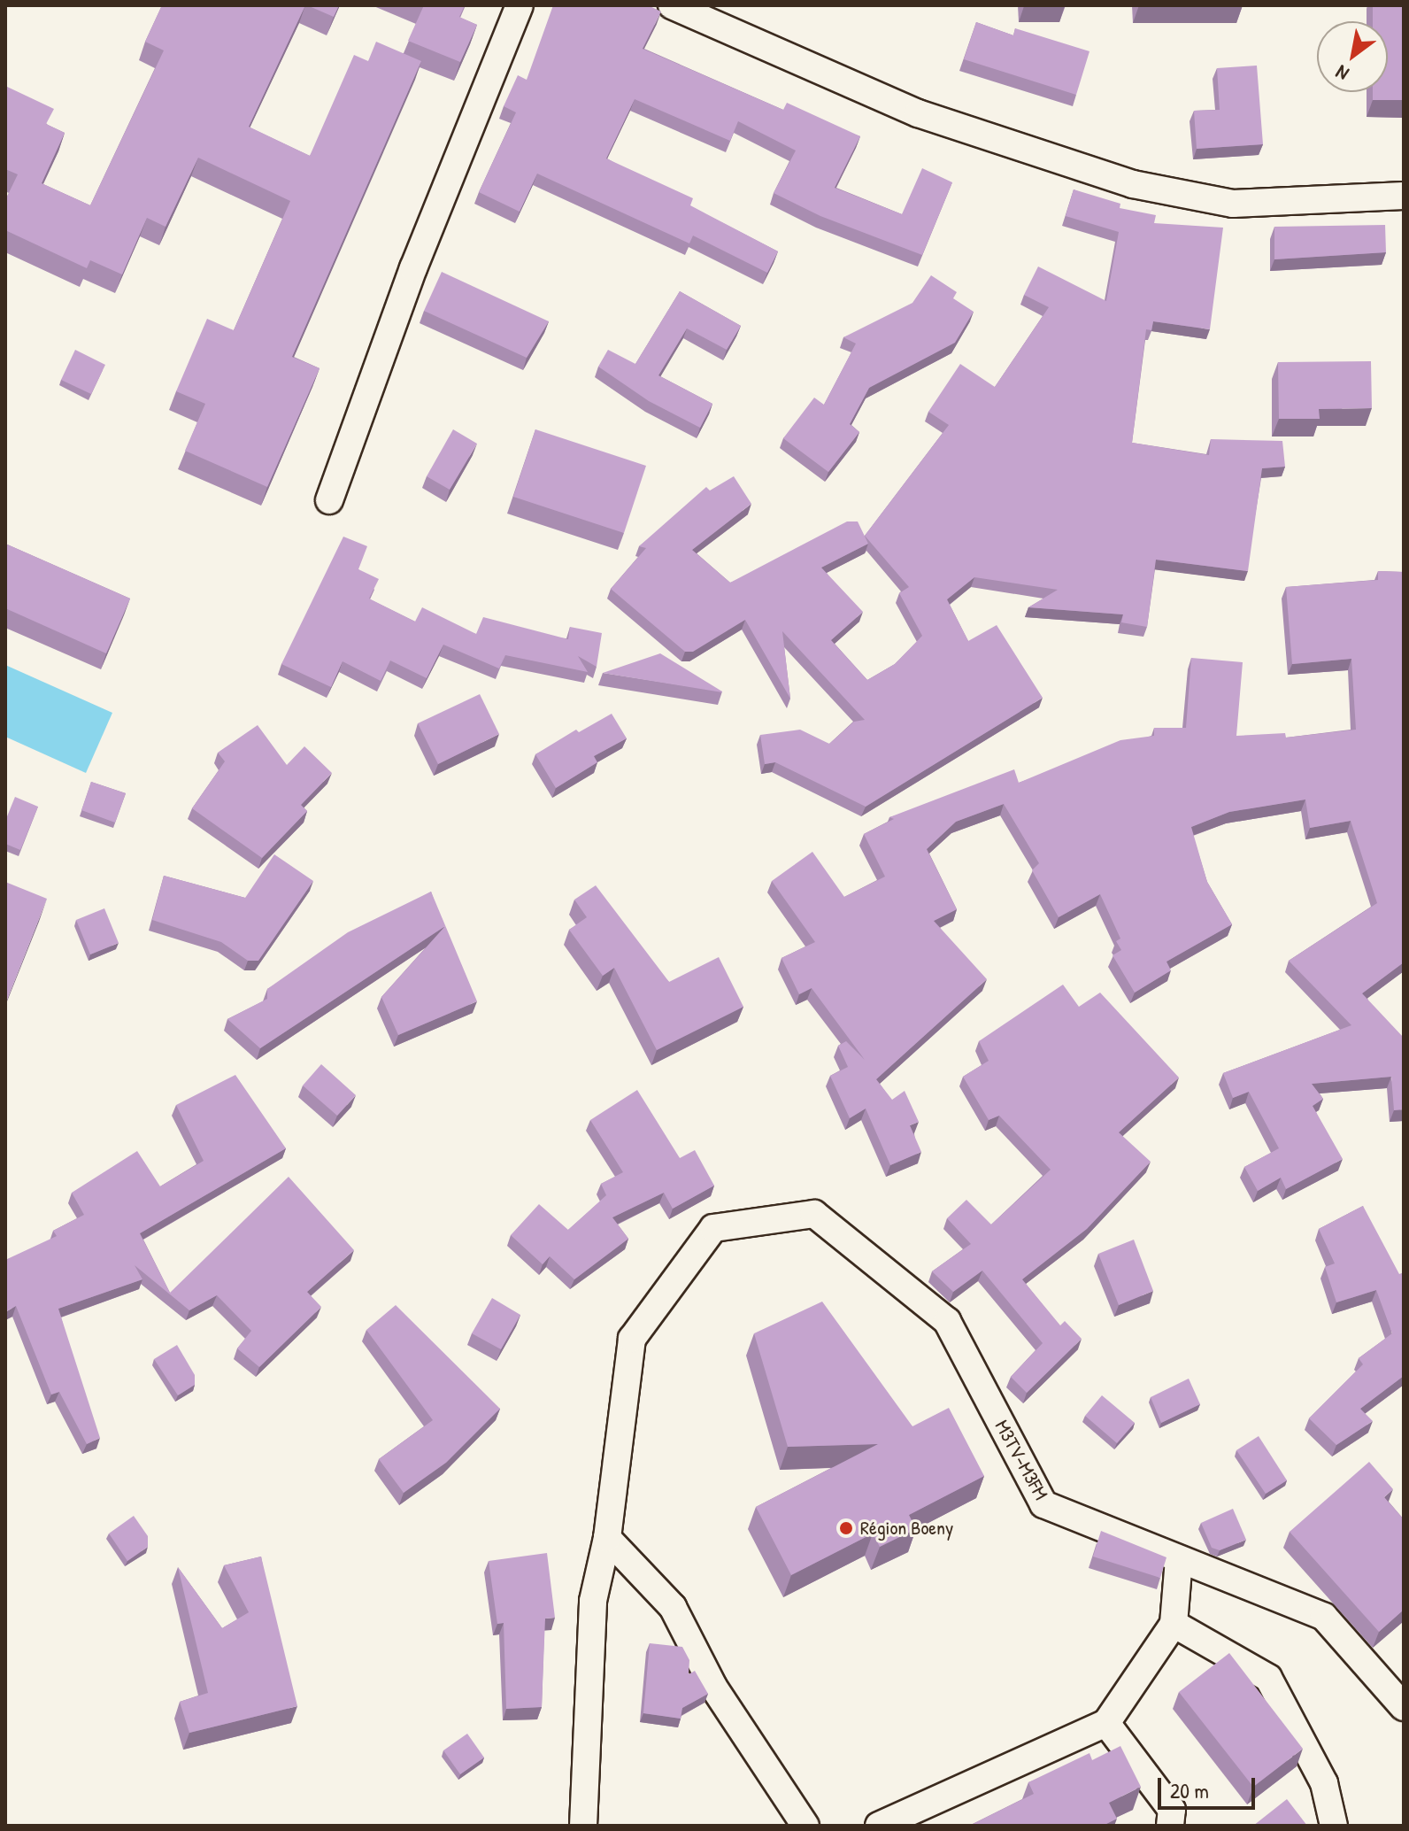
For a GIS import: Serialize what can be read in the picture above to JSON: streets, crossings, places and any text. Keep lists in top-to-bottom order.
{
  "streets": {
    "street": ["M3TV-M3FM"]
  },
  "places": ["Région Boeny"],
  "scale_bar": "20 m",
  "north": "bottom left"
}
